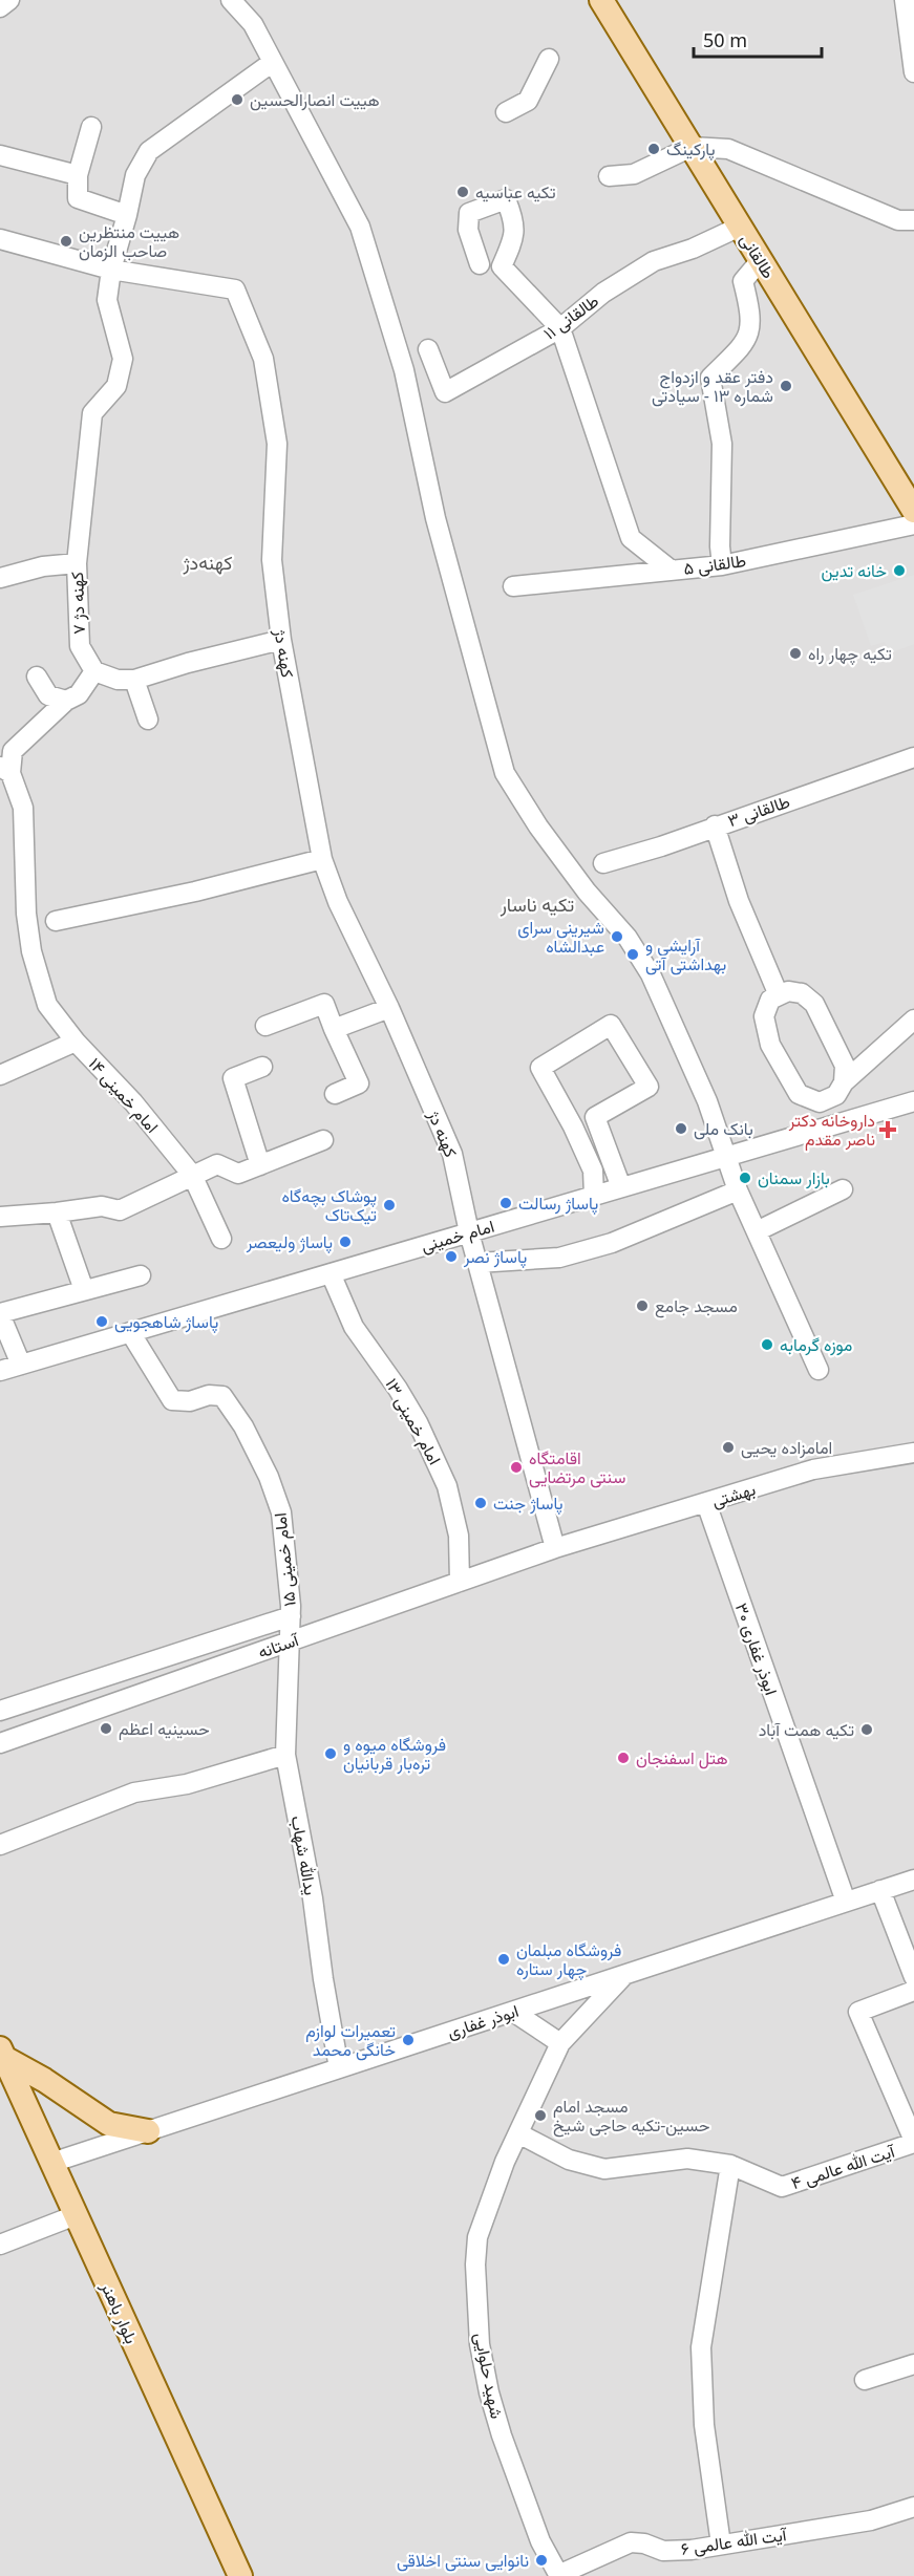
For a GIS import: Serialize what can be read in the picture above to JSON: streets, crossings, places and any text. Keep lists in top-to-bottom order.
{
  "streets": {
    "main road": ["طالقانی", "بلوار باهنر"],
    "street": [
      "طالقانی ۱۱",
      "طالقانی ۵",
      "کهنه دژ ۷",
      "کهنه دژ",
      "طالقانی ۳",
      "امام خمینی ۱۴",
      "امام خمینی",
      "امام خمینی ۱۳",
      "بهشتی",
      "امام خمینی ۱۵",
      "آستانه",
      "ابوذر غفاری ۳۰",
      "یدالله شهاب",
      "ابوذر غفاری",
      "آیت الله عالمی ۴",
      "شهید حلوایی",
      "آیت الله عالمی ۶"
    ]
  },
  "crossings": [
    ["طالقانی", "طالقانی ۱۱"],
    ["کهنه دژ ۷", "کهنه دژ"],
    ["کهنه دژ", "امام خمینی"],
    ["کهنه دژ", "بهشتی"],
    ["کهنه دژ", "آستانه"],
    ["امام خمینی", "امام خمینی ۱۳"],
    ["امام خمینی", "امام خمینی ۱۵"],
    ["امام خمینی ۱۳", "آستانه"],
    ["بهشتی", "آستانه"],
    ["بهشتی", "ابوذر غفاری ۳۰"],
    ["امام خمینی ۱۵", "آستانه"],
    ["امام خمینی ۱۵", "یدالله شهاب"],
    ["آستانه", "یدالله شهاب"],
    ["ابوذر غفاری ۳۰", "ابوذر غفاری"],
    ["یدالله شهاب", "ابوذر غفاری"],
    ["ابوذر غفاری", "بلوار باهنر"],
    ["ابوذر غفاری", "شهید حلوایی"],
    ["آیت الله عالمی ۴", "شهید حلوایی"],
    ["شهید حلوایی", "آیت الله عالمی ۶"]
  ],
  "districts": ["کهنه‌دژ", "تکیه ناسار"],
  "places": {
    "other": [
      "هییت انصارالحسین",
      "پارکینگ",
      "تکیه عباسیه",
      "هییت منتظرین صاحب الزمان",
      "دفتر عقد و ازدواج شماره ۱۳ - سیادتی",
      "خانه تدین",
      "تکیه چهار راه",
      "شیرینی سرای عبدالشاه",
      "آرایشی و بهداشتی آتی",
      "بانک ملی",
      "بازار سمنان",
      "پاساژ رسالت",
      "پوشاک بچه‌گاه تیک‌تاک",
      "پاساژ ولیعصر",
      "پاساژ نصر",
      "مسجد جامع",
      "پاساژ شاهجویی",
      "موزه گرمابه",
      "امامزاده یحیی",
      "اقامتگاه سنتی مرتضایی",
      "پاساژ جنت",
      "حسینیه اعظم",
      "تکیه همت آباد",
      "فروشگاه میوه و تره‌بار قربانیان",
      "هتل اسفنجان",
      "فروشگاه مبلمان چهار ستاره",
      "تعمیرات لوازم خانگی محمد",
      "مسجد امام حسین-تکیه حاجی شیخ",
      "نانوایی سنتی اخلاقی"
    ],
    "health": ["داروخانه دکتر ناصر مقدم"]
  },
  "scale_bar": "50 m"
}
